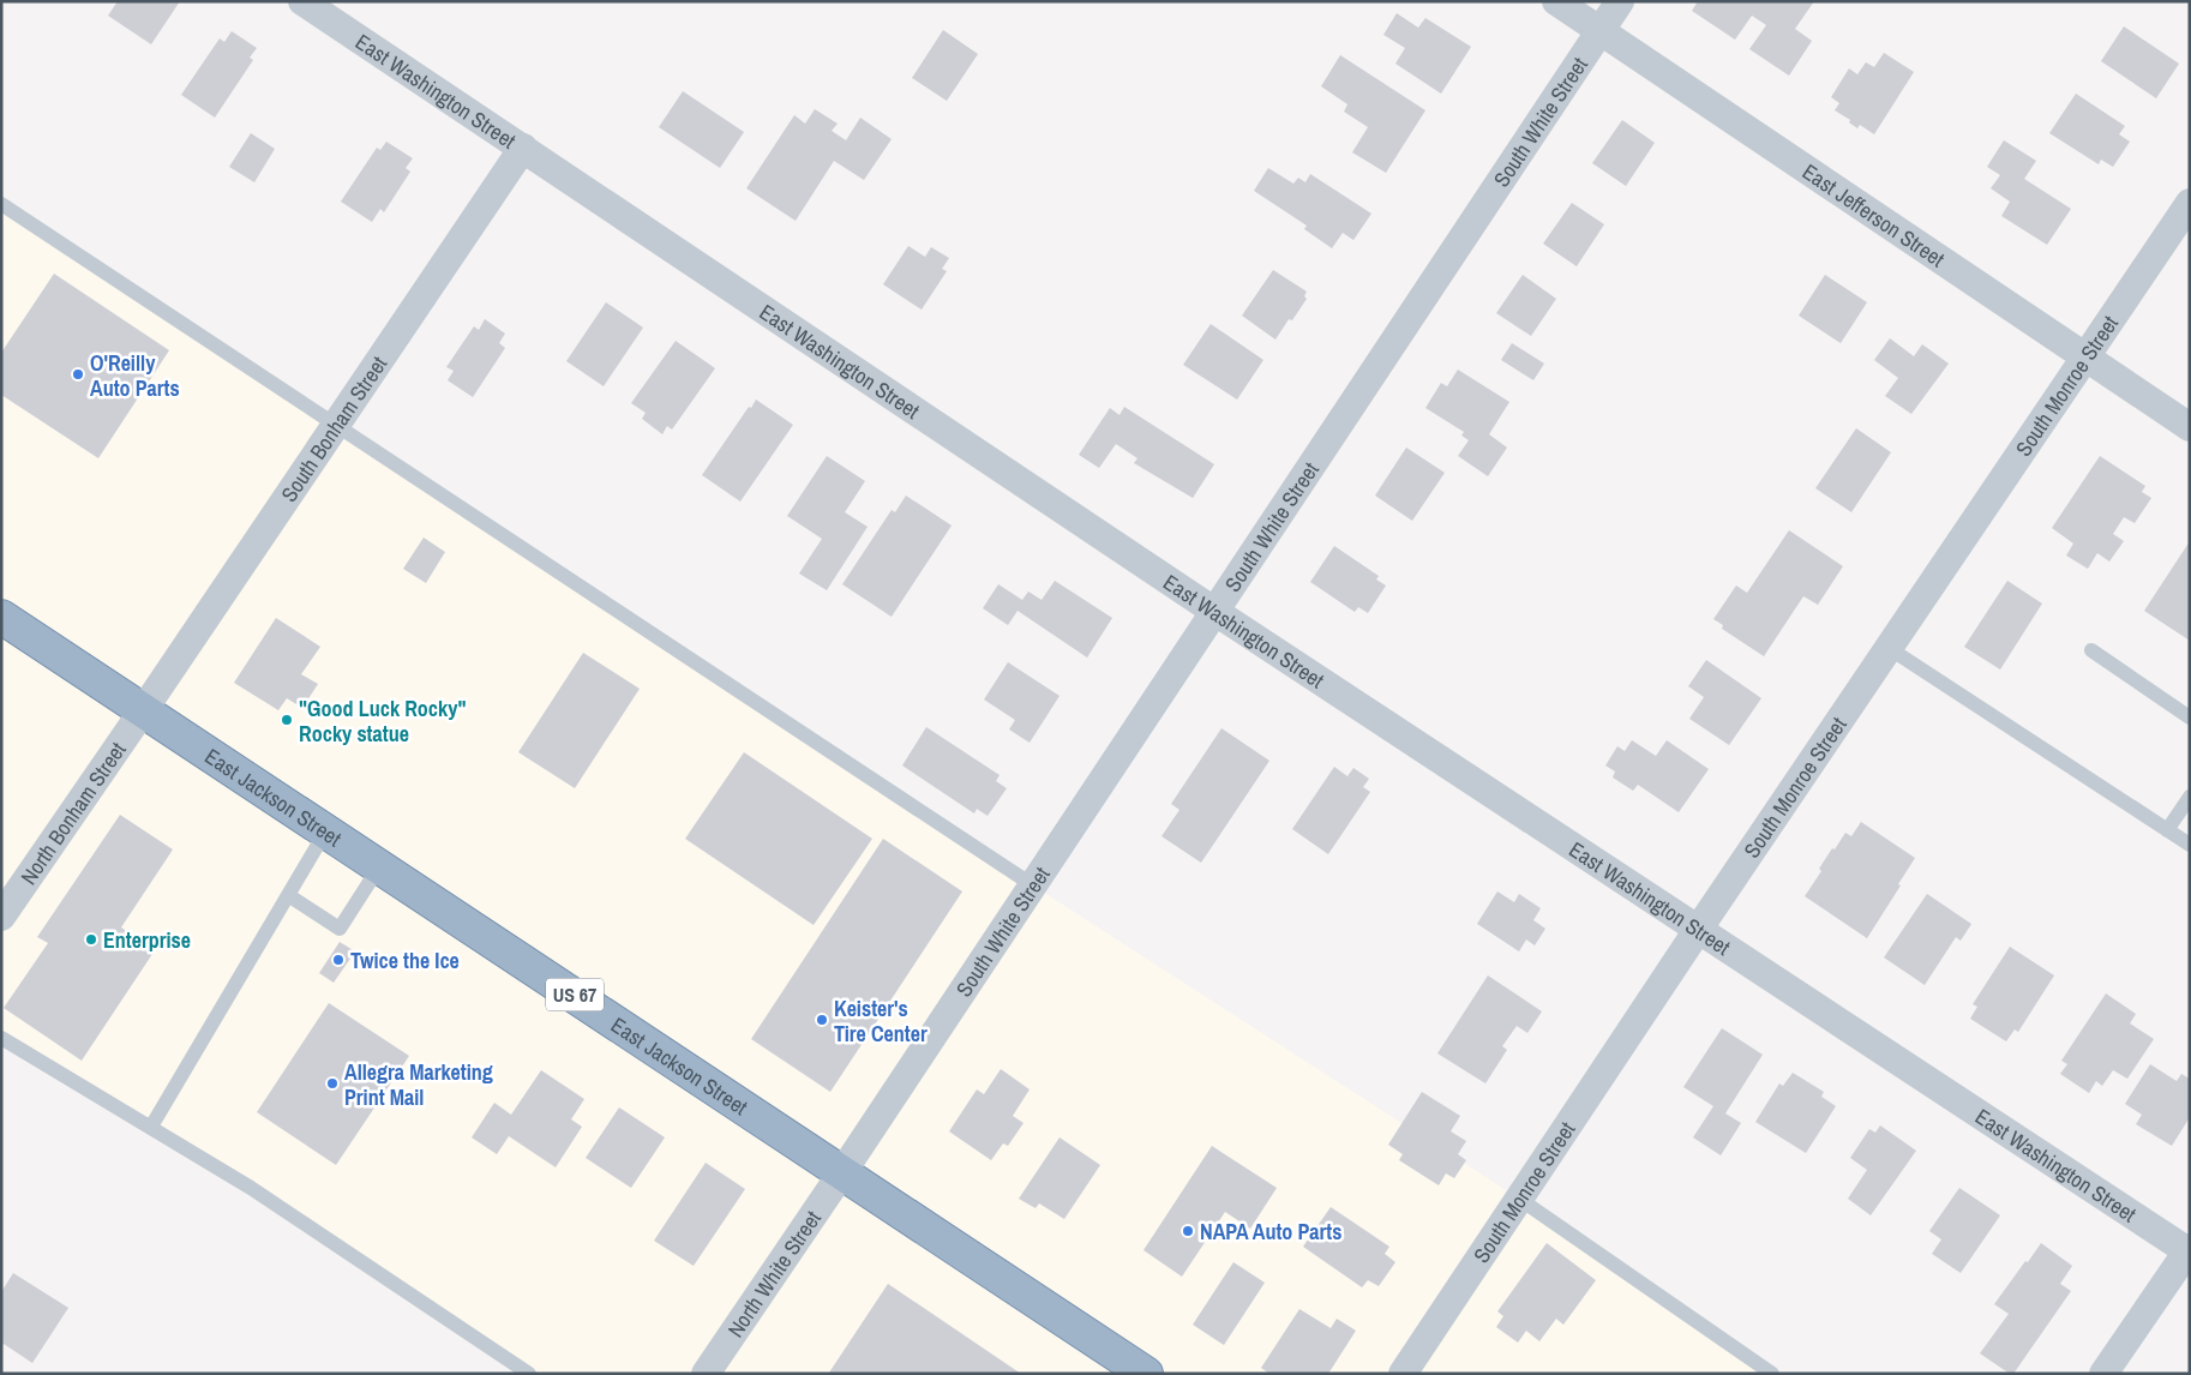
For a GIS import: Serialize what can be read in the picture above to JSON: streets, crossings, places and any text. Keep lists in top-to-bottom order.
{
  "streets": {
    "highway": ["East Jackson Street", "US 67"],
    "street": [
      "East Washington Street",
      "South White Street",
      "East Jefferson Street",
      "South Monroe Street",
      "South Bonham Street",
      "North Bonham Street",
      "North White Street"
    ]
  },
  "crossings": [
    ["East Washington Street", "South White Street"],
    ["East Washington Street", "South Monroe Street"],
    ["East Washington Street", "South Bonham Street"],
    ["South White Street", "East Jefferson Street"],
    ["South White Street", "East Jackson Street"],
    ["South White Street", "North White Street"],
    ["East Jefferson Street", "South Monroe Street"],
    ["South Bonham Street", "East Jackson Street"],
    ["South Bonham Street", "North Bonham Street"],
    ["East Jackson Street", "North Bonham Street"],
    ["East Jackson Street", "North White Street"]
  ],
  "places": [
    "O'Reilly Auto Parts",
    "\"Good Luck Rocky\" Rocky statue",
    "Enterprise",
    "Twice the Ice",
    "Keister's Tire Center",
    "Allegra Marketing Print Mail",
    "NAPA Auto Parts"
  ]
}
